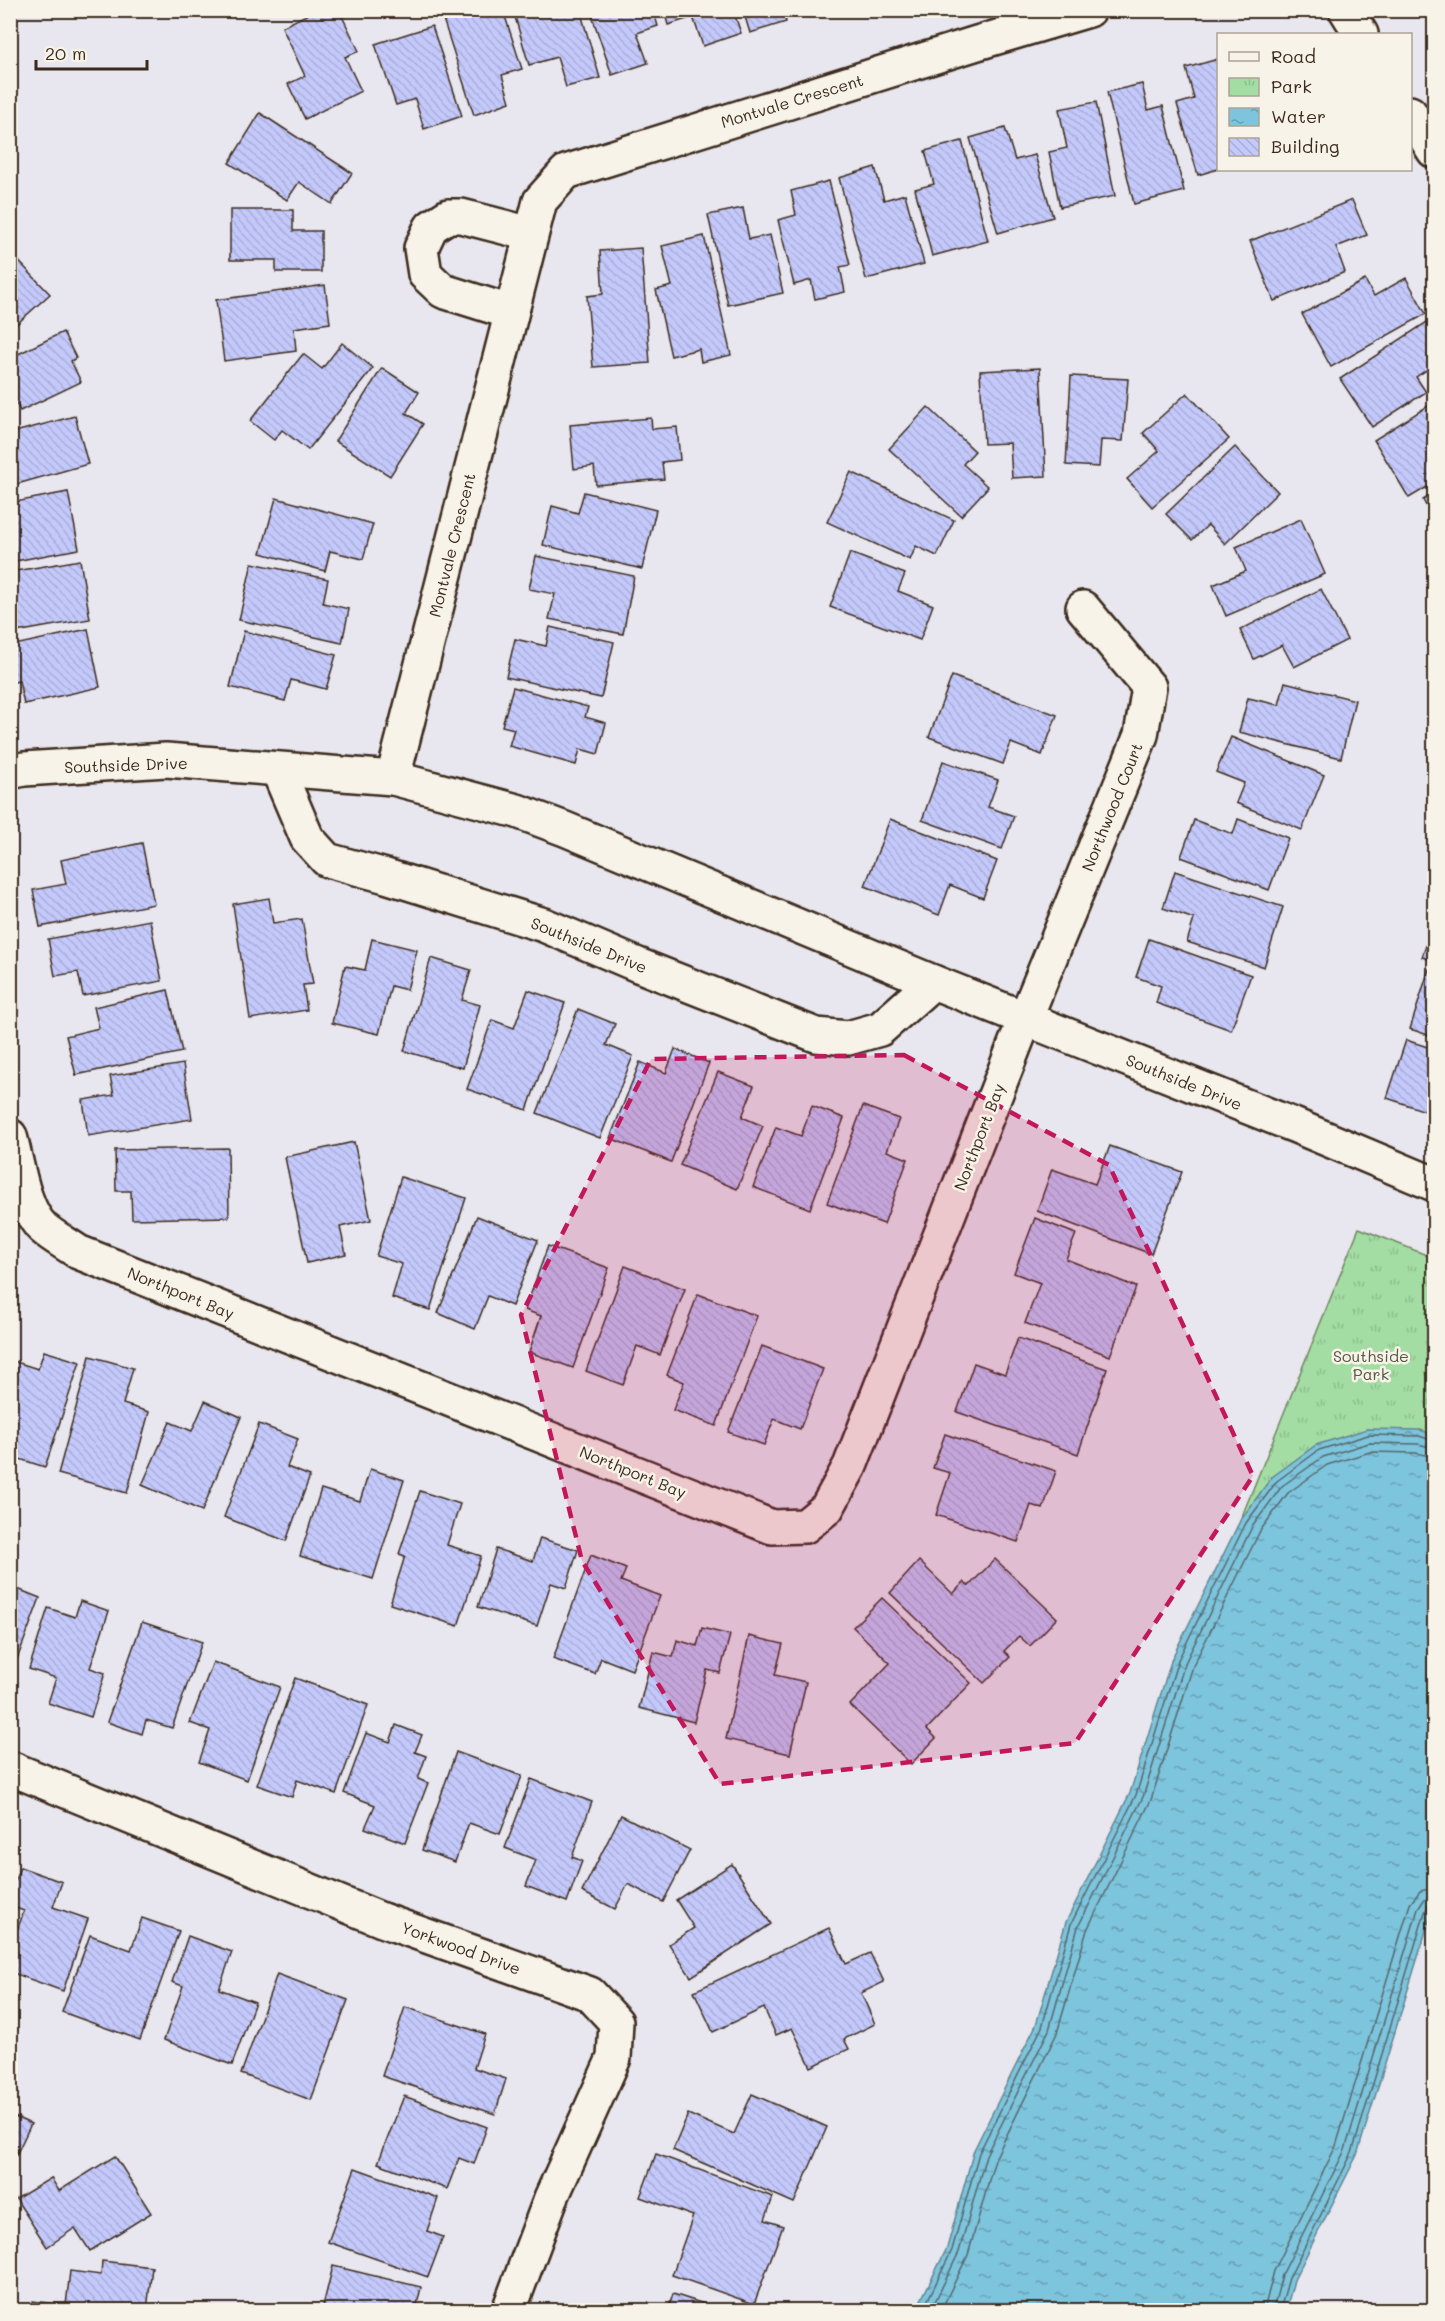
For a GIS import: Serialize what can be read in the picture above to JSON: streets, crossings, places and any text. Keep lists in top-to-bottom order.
{
  "streets": {
    "street": [
      "Montvale Crescent",
      "Southside Drive",
      "Northwood Court",
      "Northport Bay",
      "Yorkwood Drive"
    ]
  },
  "crossings": [
    ["Montvale Crescent", "Southside Drive"],
    ["Southside Drive", "Northwood Court"],
    ["Southside Drive", "Northport Bay"],
    ["Northwood Court", "Northport Bay"]
  ],
  "parks": ["Southside Park"],
  "legend": [
    "Road",
    "Park",
    "Water",
    "Building"
  ],
  "scale_bar": "20 m"
}
